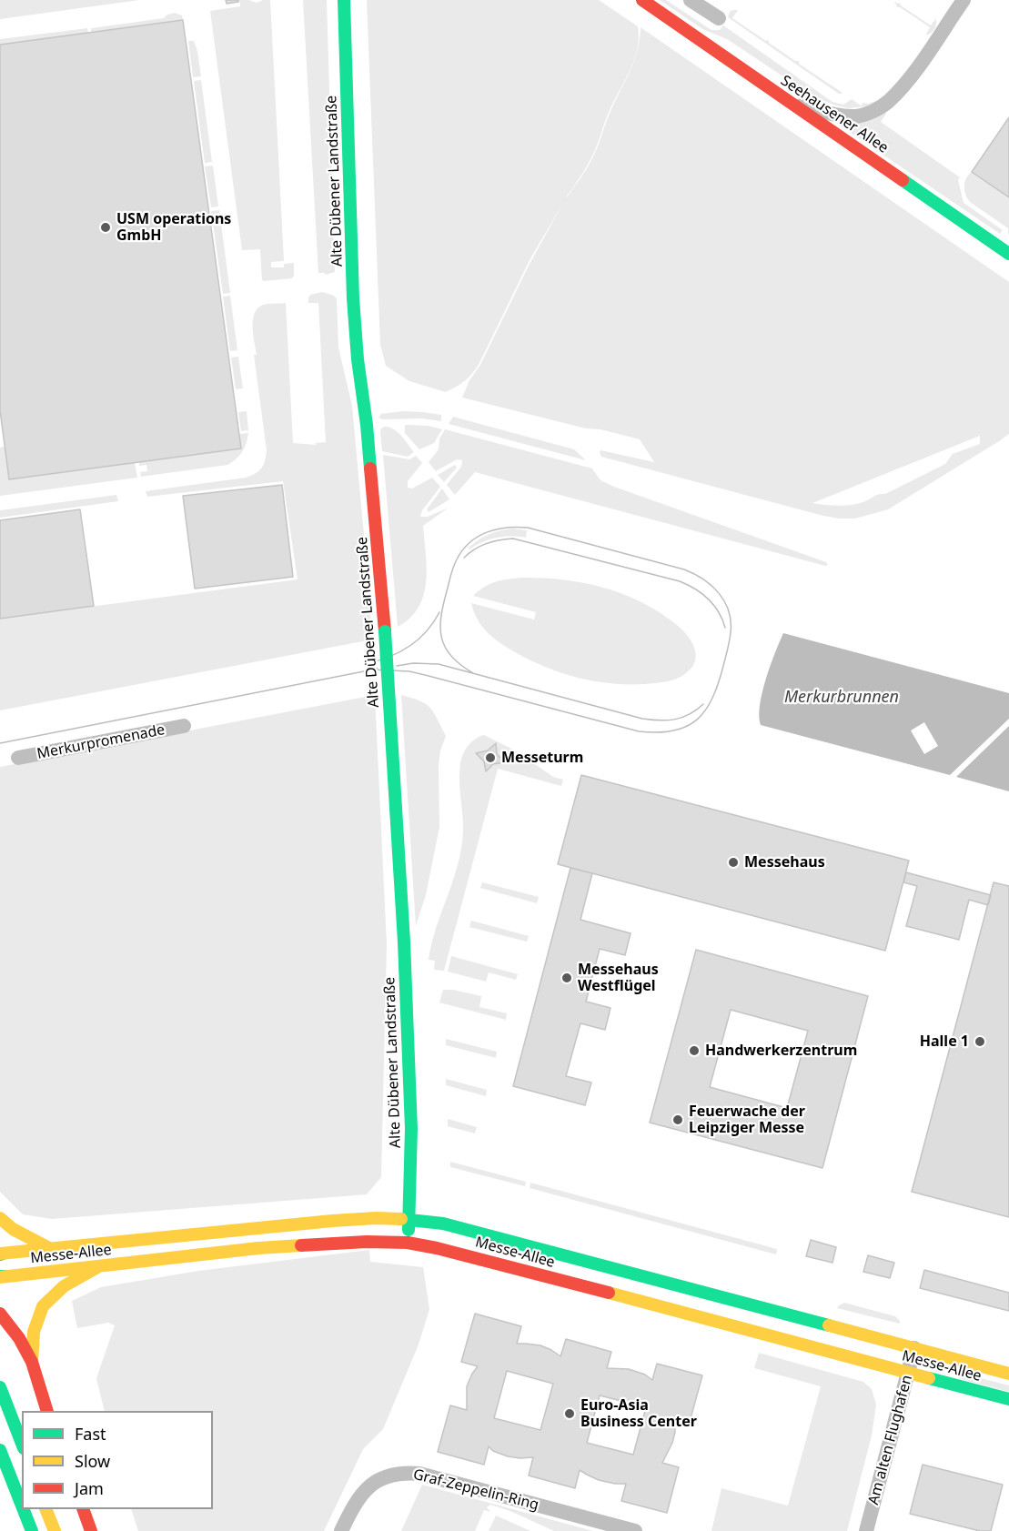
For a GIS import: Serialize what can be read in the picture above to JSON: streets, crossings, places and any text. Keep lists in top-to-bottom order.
{
  "streets": {
    "main road": ["Seehausener Allee", "Alte Dübener Landstraße", "Messe-Allee"],
    "street": ["Merkurpromenade", "Am alten Flughafen", "Graf-Zeppelin-Ring"]
  },
  "crossings": [
    ["Alte Dübener Landstraße", "Messe-Allee"],
    ["Messe-Allee", "Am alten Flughafen"]
  ],
  "water": ["Merkurbrunnen"],
  "places": [
    "USM operations GmbH",
    "Messeturm",
    "Messehaus",
    "Messehaus Westflügel",
    "Halle 1",
    "Handwerkerzentrum",
    "Feuerwache der Leipziger Messe",
    "Euro-Asia Business Center"
  ],
  "legend": ["Fast", "Slow", "Jam"]
}
